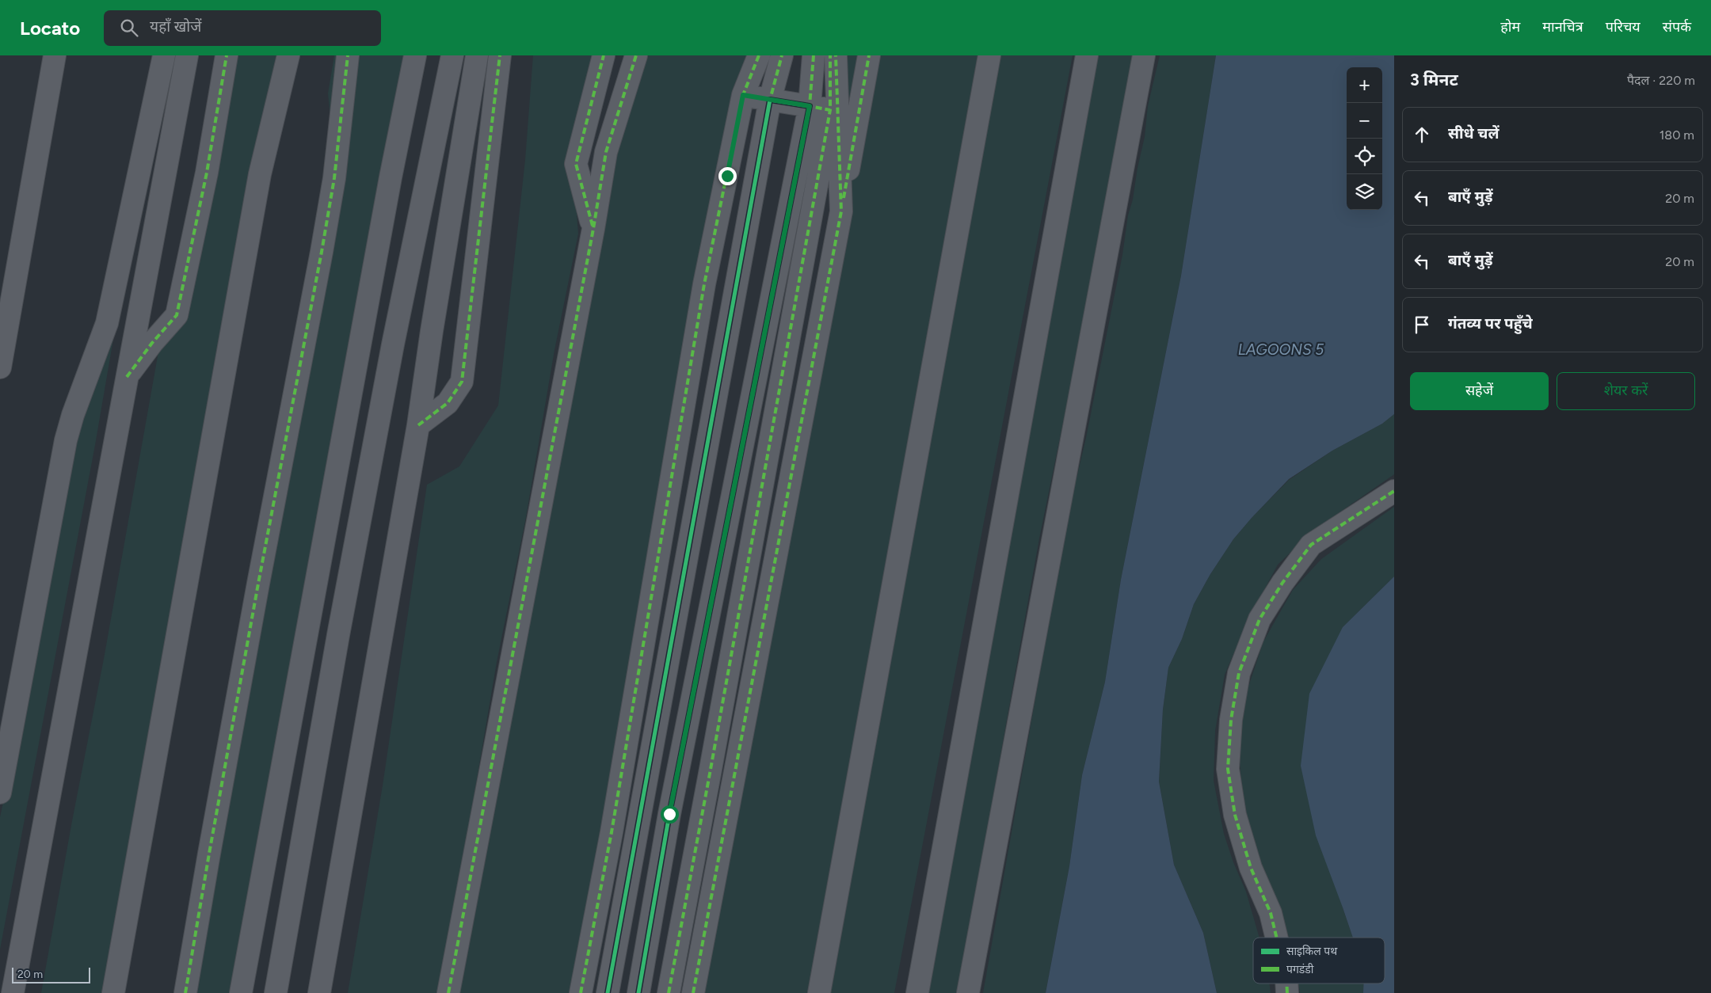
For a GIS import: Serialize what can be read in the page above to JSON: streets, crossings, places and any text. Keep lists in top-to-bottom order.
{
  "water": ["LAGOONS 5"],
  "legend": ["साइकिल पथ", "पगडंडी"],
  "scale_bar": "20 m",
  "page": {
    "header": "Locato",
    "search": "यहाँ खोजें",
    "nav": [
      "होम",
      "मानचित्र",
      "परिचय",
      "संपर्क"
    ],
    "heading": ["3 मिनट", "पैदल · 220 m"],
    "map_buttons": ["+", "−"],
    "list": [
      ["सीधे चलें", "180 m"],
      ["बाएँ मुड़ें", "20 m"],
      ["बाएँ मुड़ें", "20 m"],
      "गंतव्य पर पहुँचे"
    ],
    "buttons": ["सहेजें", "शेयर करें"],
    "scale": "20 m"
  }
}
